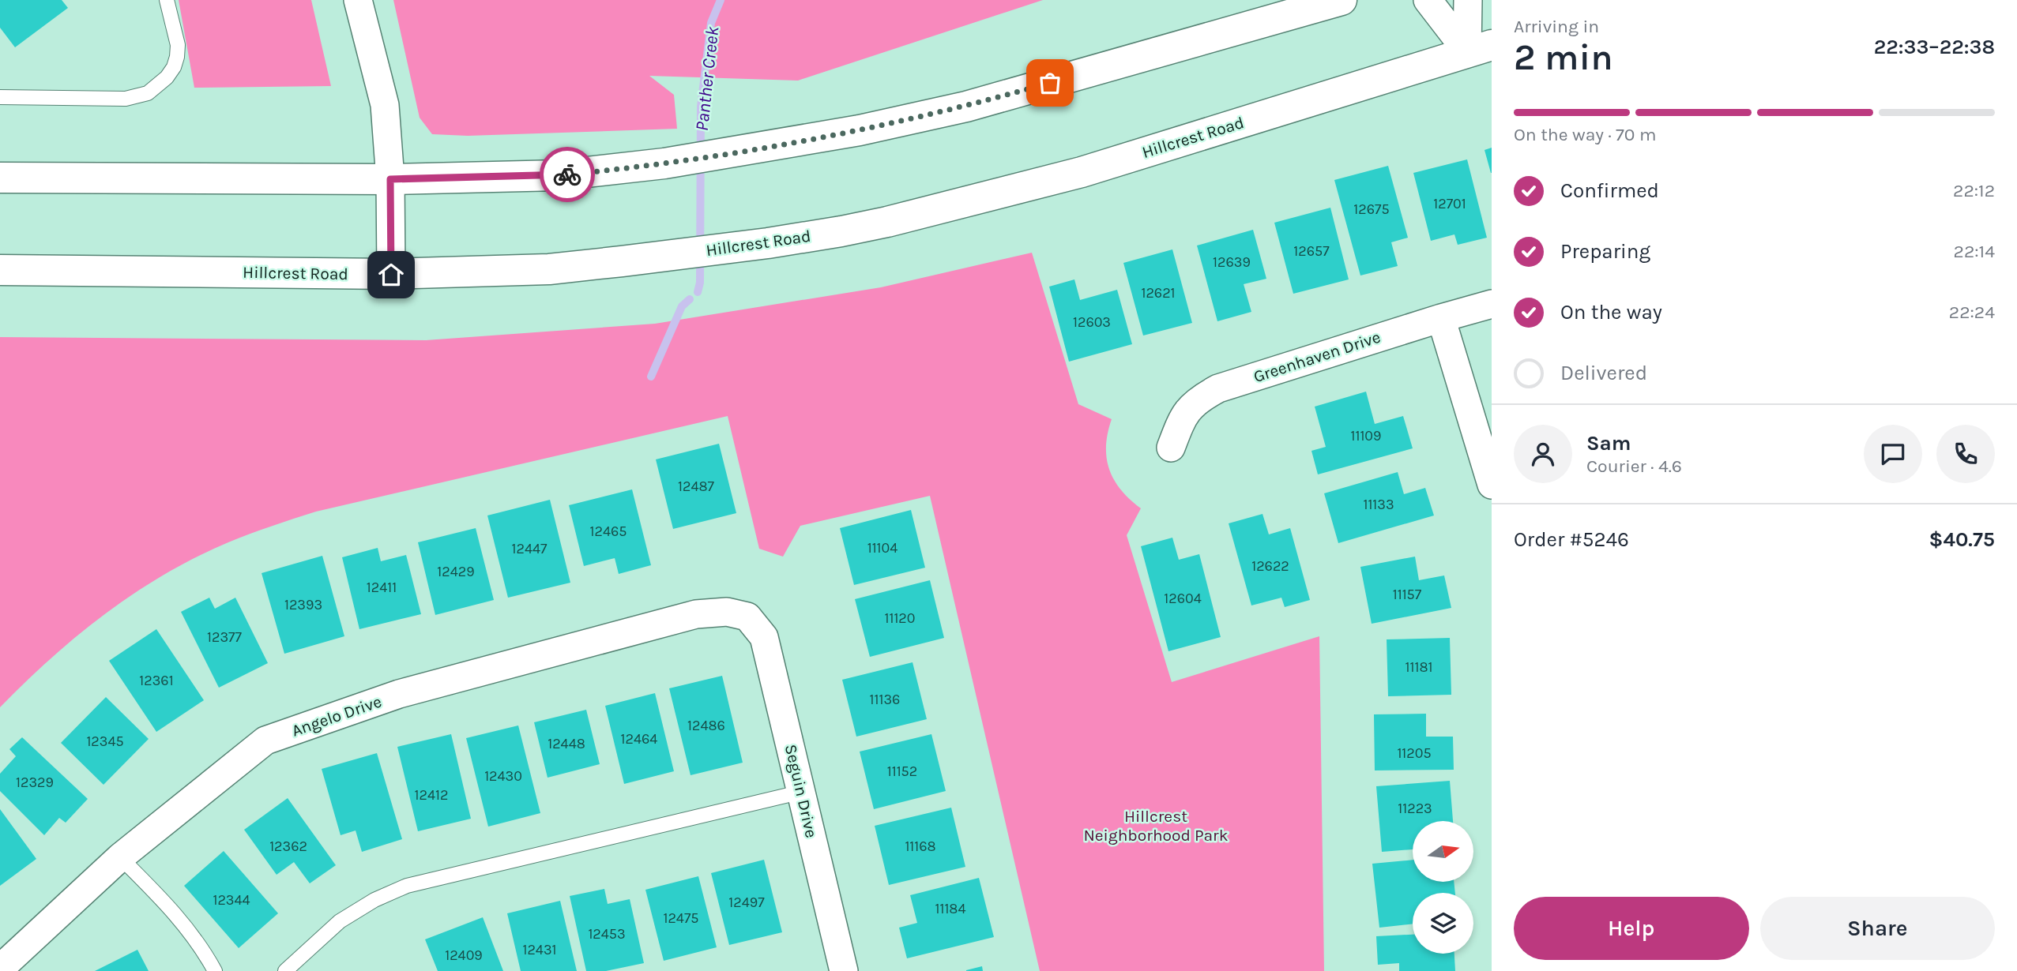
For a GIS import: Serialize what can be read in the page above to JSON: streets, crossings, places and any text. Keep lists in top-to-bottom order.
{
  "streets": {
    "main road": ["Hillcrest Road"],
    "street": ["Greenhaven Drive", "Angelo Drive", "Seguin Drive"]
  },
  "crossings": [
    ["Angelo Drive", "Seguin Drive"]
  ],
  "water": ["Panther Creek"],
  "parks": ["Hillcrest Neighborhood Park"],
  "house_numbers": [
    "12701",
    "12675",
    "12657",
    "12639",
    "12621",
    "12603",
    "11109",
    "12487",
    "11133",
    "12465",
    "11104",
    "12447",
    "12622",
    "12429",
    "12411",
    "11157",
    "12604",
    "12393",
    "11120",
    "12377",
    "11181",
    "12361",
    "11136",
    "12486",
    "12464",
    "12345",
    "12448",
    "11205",
    "11152",
    "12430",
    "12329",
    "12412",
    "11223",
    "12362",
    "11168",
    "12344",
    "12497",
    "11184",
    "12475",
    "12453",
    "12431",
    "12409"
  ],
  "north": "right",
  "page": {
    "heading": ["2 min", "Arriving in", "22:33–22:38"],
    "panel": [
      "Sam",
      "Courier · 4.6",
      "Order #5246",
      "$40.75"
    ],
    "bar": "On the way · 70 m",
    "list": [
      ["Confirmed", "22:12"],
      ["Preparing", "22:14"],
      ["On the way", "22:24"],
      "Delivered"
    ],
    "buttons": ["Help", "Share"]
  }
}
